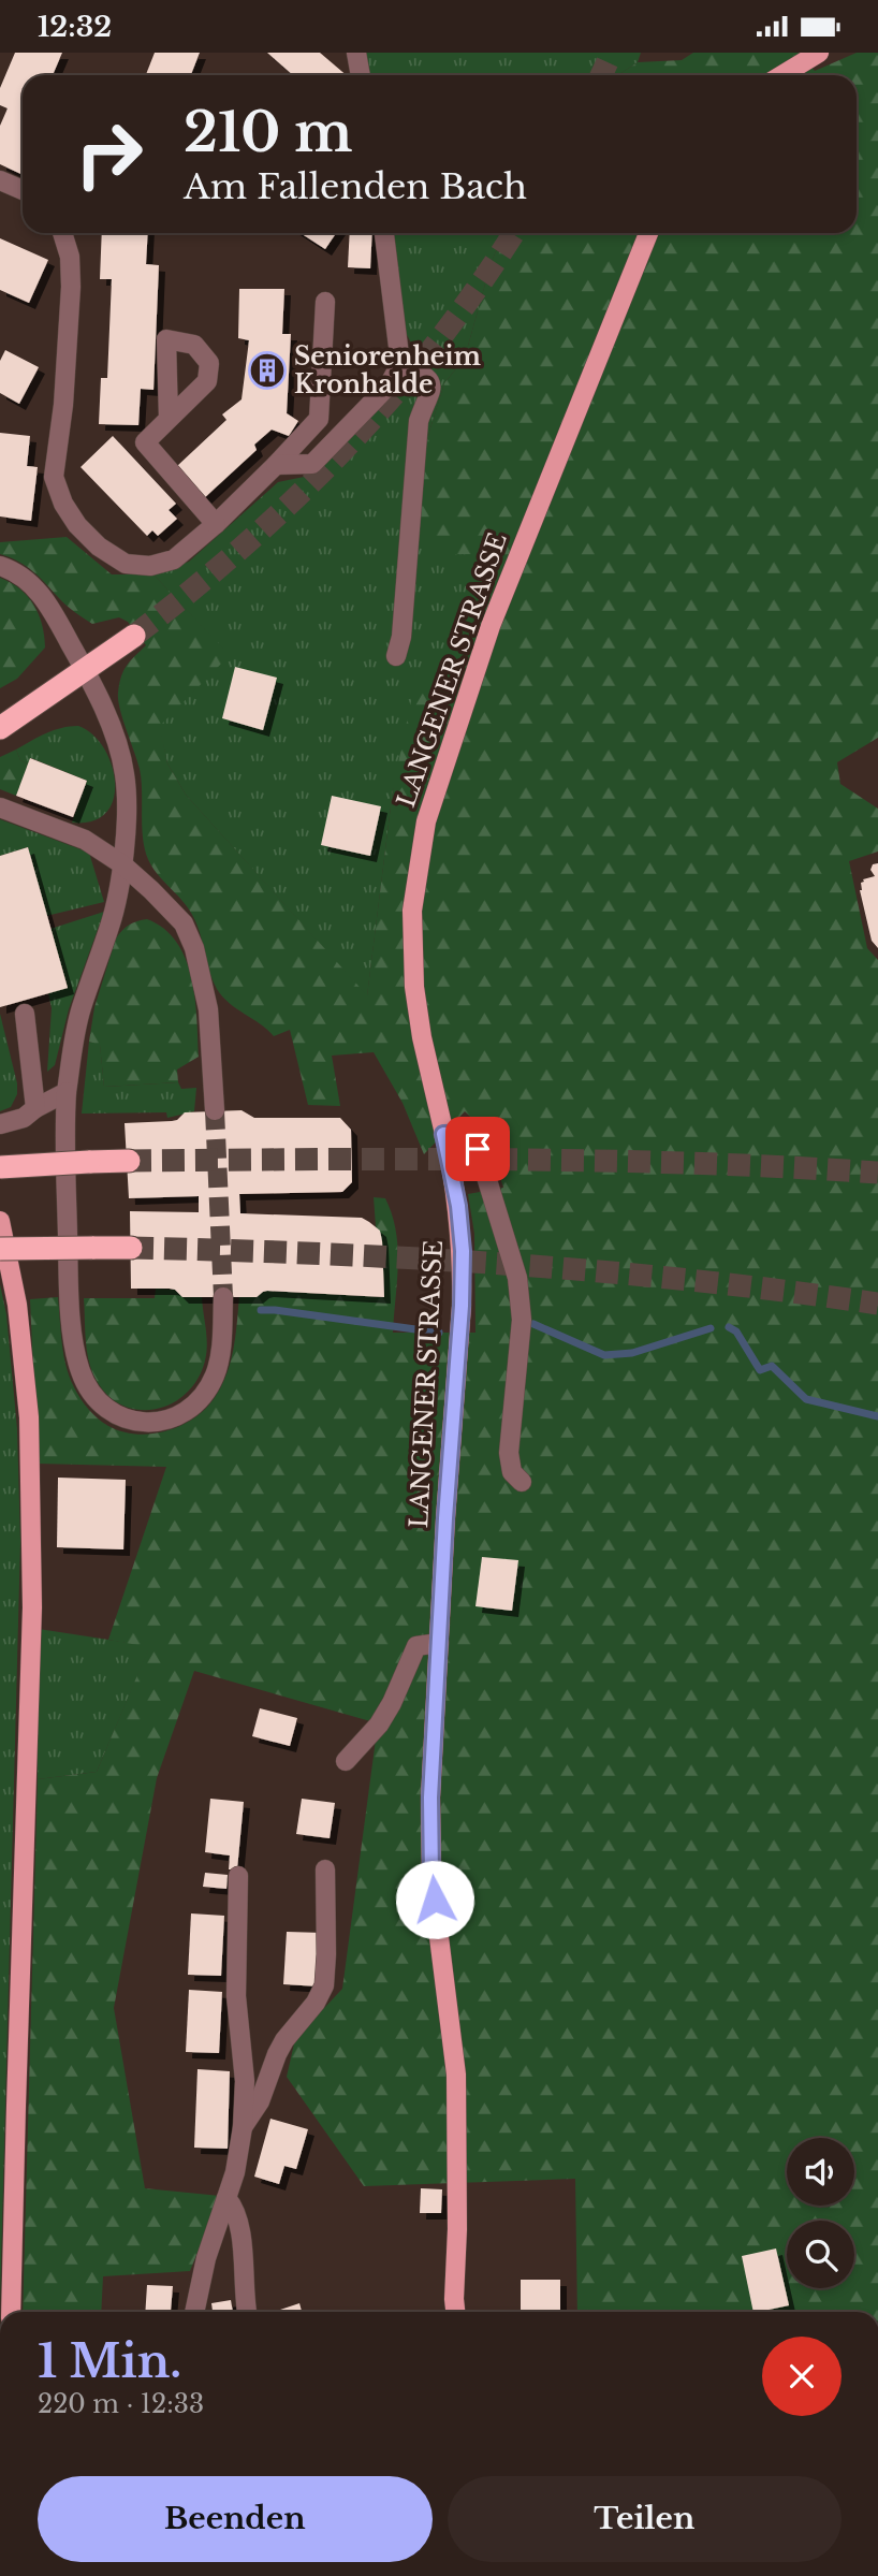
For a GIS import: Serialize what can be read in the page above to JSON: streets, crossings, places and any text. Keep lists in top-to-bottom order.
{
  "streets": {
    "main road": ["LANGENER STRASSE"]
  },
  "places": {
    "building": ["Seniorenheim Kronhalde"]
  },
  "page": {
    "status": "12:32",
    "turn": ["210 m", "Am Fallenden Bach"],
    "heading": ["1 Min.", "220 m · 12:33"],
    "buttons": ["Beenden", "Teilen"]
  }
}
